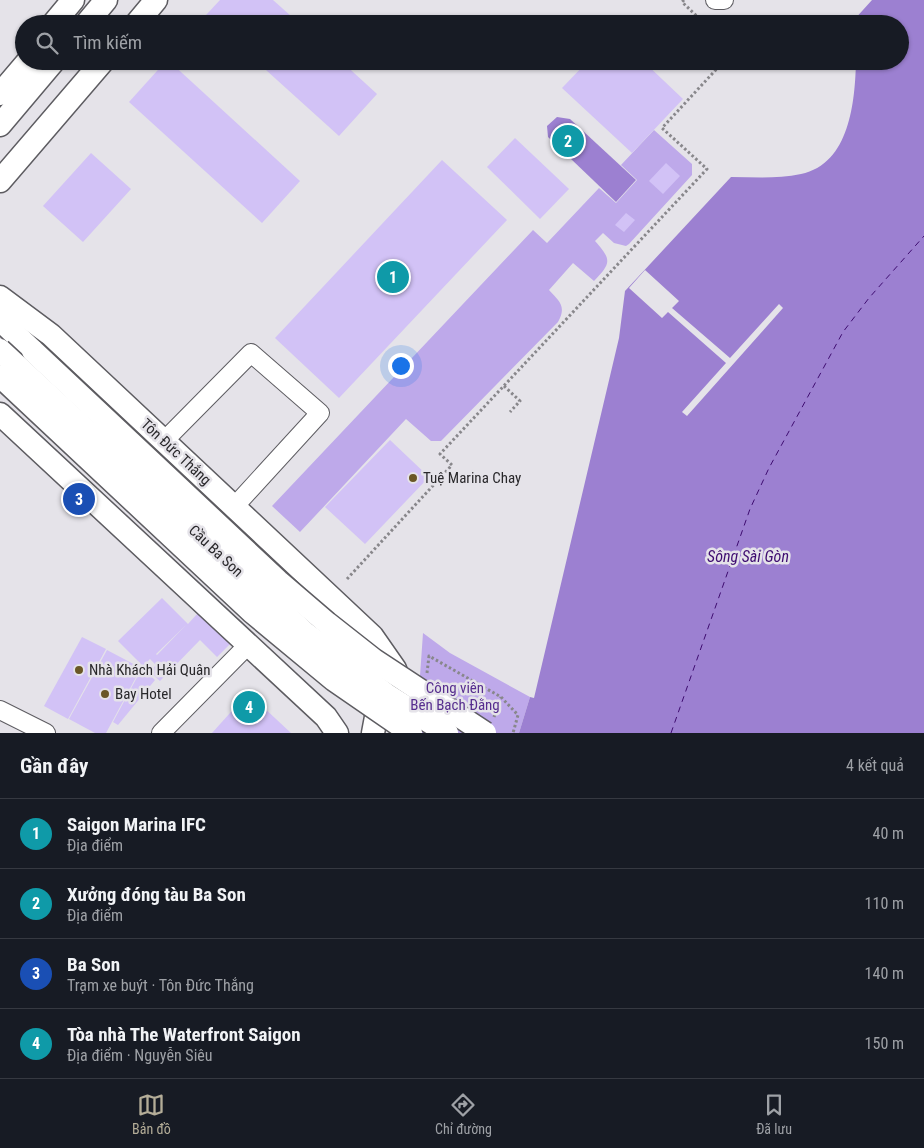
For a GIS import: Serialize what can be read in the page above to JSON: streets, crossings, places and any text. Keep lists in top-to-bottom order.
{
  "streets": {
    "main road": ["Tôn Đức Thắng", "Cầu Ba Son"]
  },
  "water": ["Sông Sài Gòn"],
  "parks": ["Công viên Bến Bạch Đằng"],
  "places": ["Tuệ Marina Chay", "Nhà Khách Hải Quân", "Bay Hotel"],
  "page": {
    "search": "Tìm kiếm",
    "pins": [
      "2",
      "1",
      "3",
      "4"
    ],
    "heading": ["Gần đây", "4 kết quả"],
    "list": [
      {
        "mark": "1",
        "name": "Saigon Marina IFC",
        "note": "Địa điểm",
        "value": "40 m"
      },
      {
        "mark": "2",
        "name": "Xưởng đóng tàu Ba Son",
        "note": "Địa điểm",
        "value": "110 m"
      },
      {
        "mark": "3",
        "name": "Ba Son",
        "note": "Trạm xe buýt · Tôn Đức Thắng",
        "value": "140 m"
      },
      {
        "mark": "4",
        "name": "Tòa nhà The Waterfront Saigon",
        "note": "Địa điểm · Nguyễn Siêu",
        "value": "150 m"
      }
    ],
    "nav": ["Bản đồ", "Chỉ đường", "Đã lưu"]
  }
}
